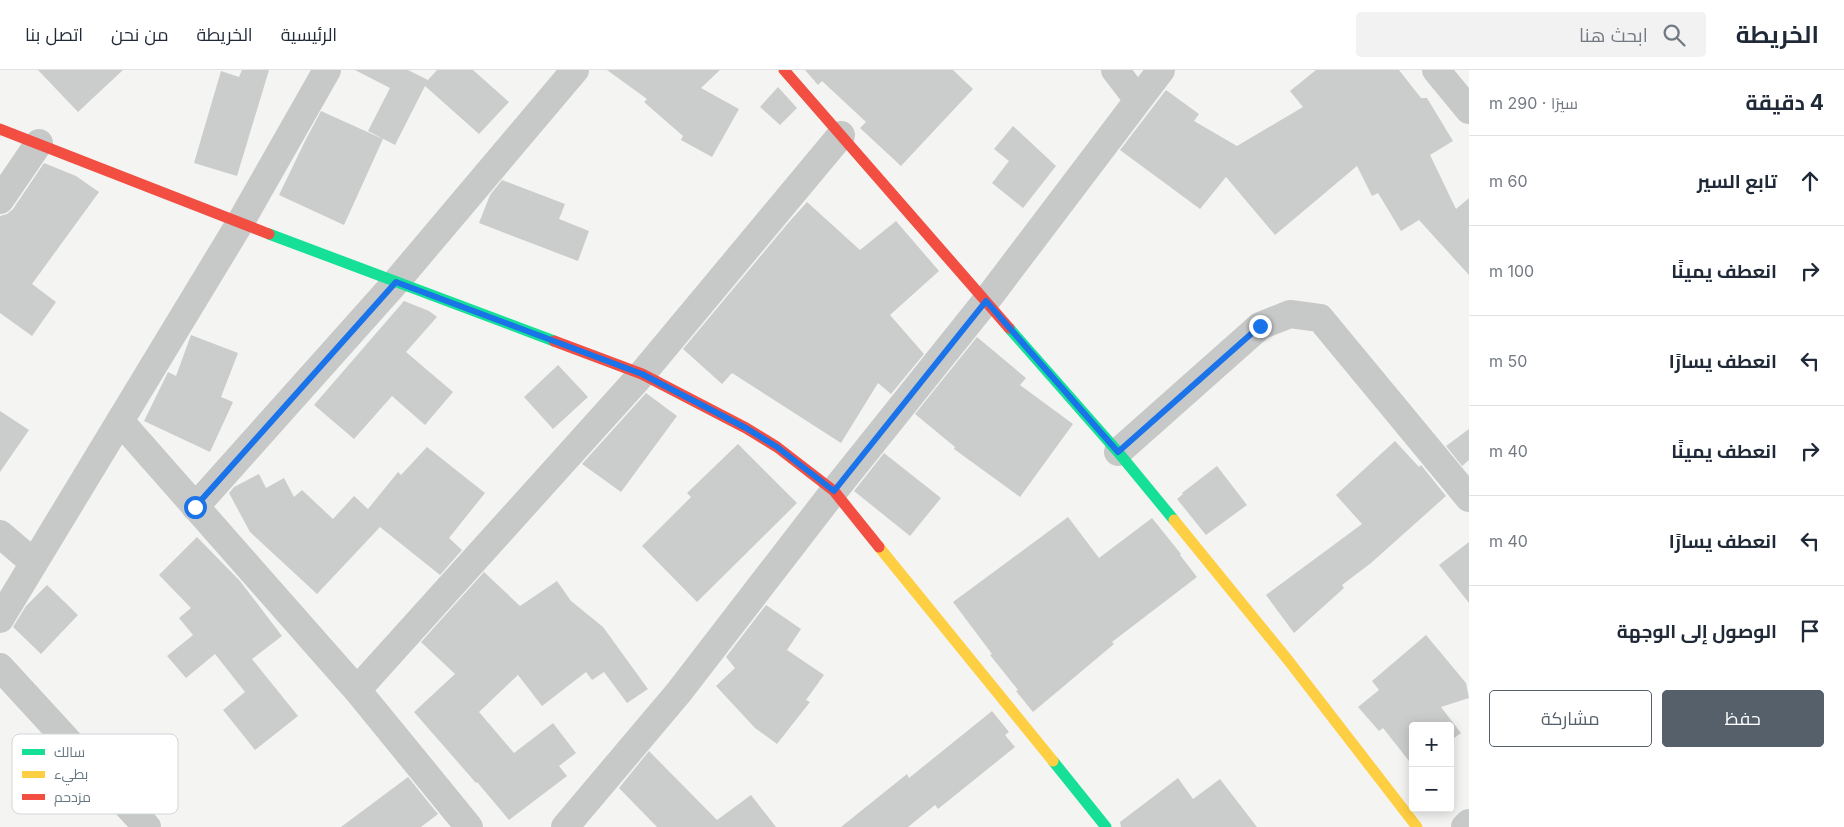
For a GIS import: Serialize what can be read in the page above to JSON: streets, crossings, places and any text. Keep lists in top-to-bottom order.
{
  "legend": ["سالك", "بطيء", "مزدحم"],
  "page": {
    "header": "الخريطة",
    "search": "ابحث هنا",
    "nav": [
      "الرئيسية",
      "الخريطة",
      "من نحن",
      "اتصل بنا"
    ],
    "heading": ["4 دقيقة", "سيرًا · 290 m"],
    "list": [
      ["تابع السير", "60 m"],
      ["انعطف يمينًا", "100 m"],
      ["انعطف يسارًا", "50 m"],
      ["انعطف يمينًا", "40 m"],
      ["انعطف يسارًا", "40 m"],
      "الوصول إلى الوجهة"
    ],
    "buttons": ["حفظ", "مشاركة"],
    "map_buttons": ["+", "−"]
  }
}
